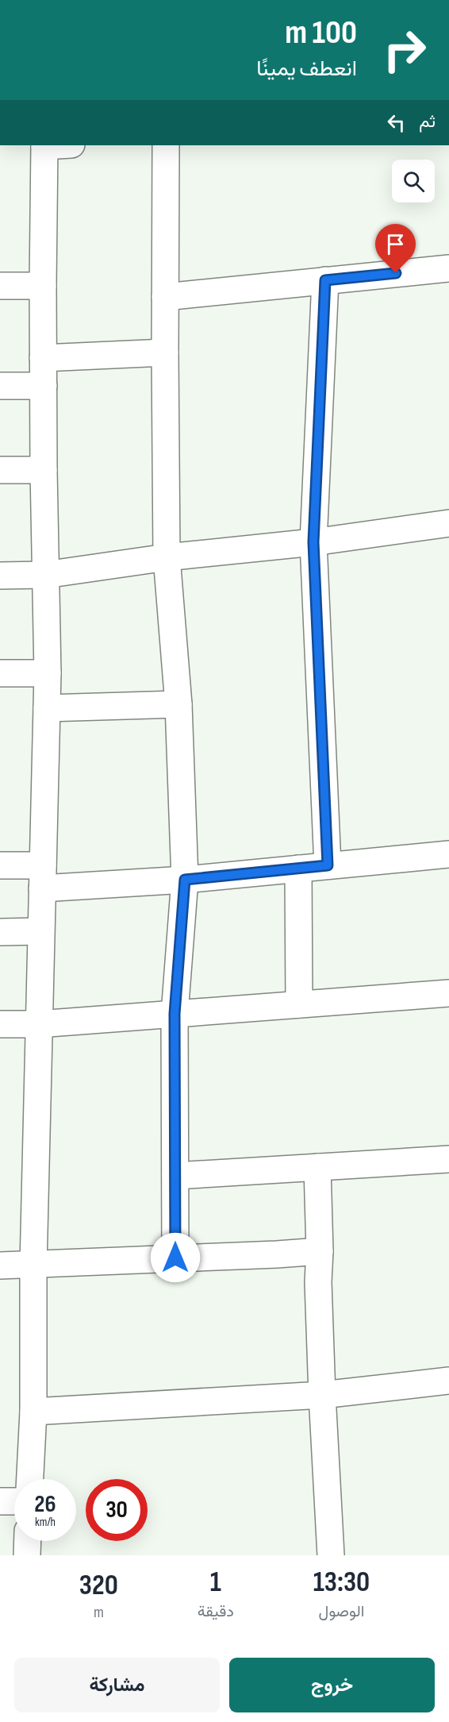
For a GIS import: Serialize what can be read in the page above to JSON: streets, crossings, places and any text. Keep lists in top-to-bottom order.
{
  "page": {
    "turn": ["100 m", "انعطف يمينًا"],
    "then": "ثم",
    "speed": "26 km/h",
    "limit": "30",
    "eta": [
      "13:30",
      "الوصول",
      "1",
      "دقيقة",
      "320",
      "m"
    ],
    "buttons": ["خروج", "مشاركة"]
  }
}
